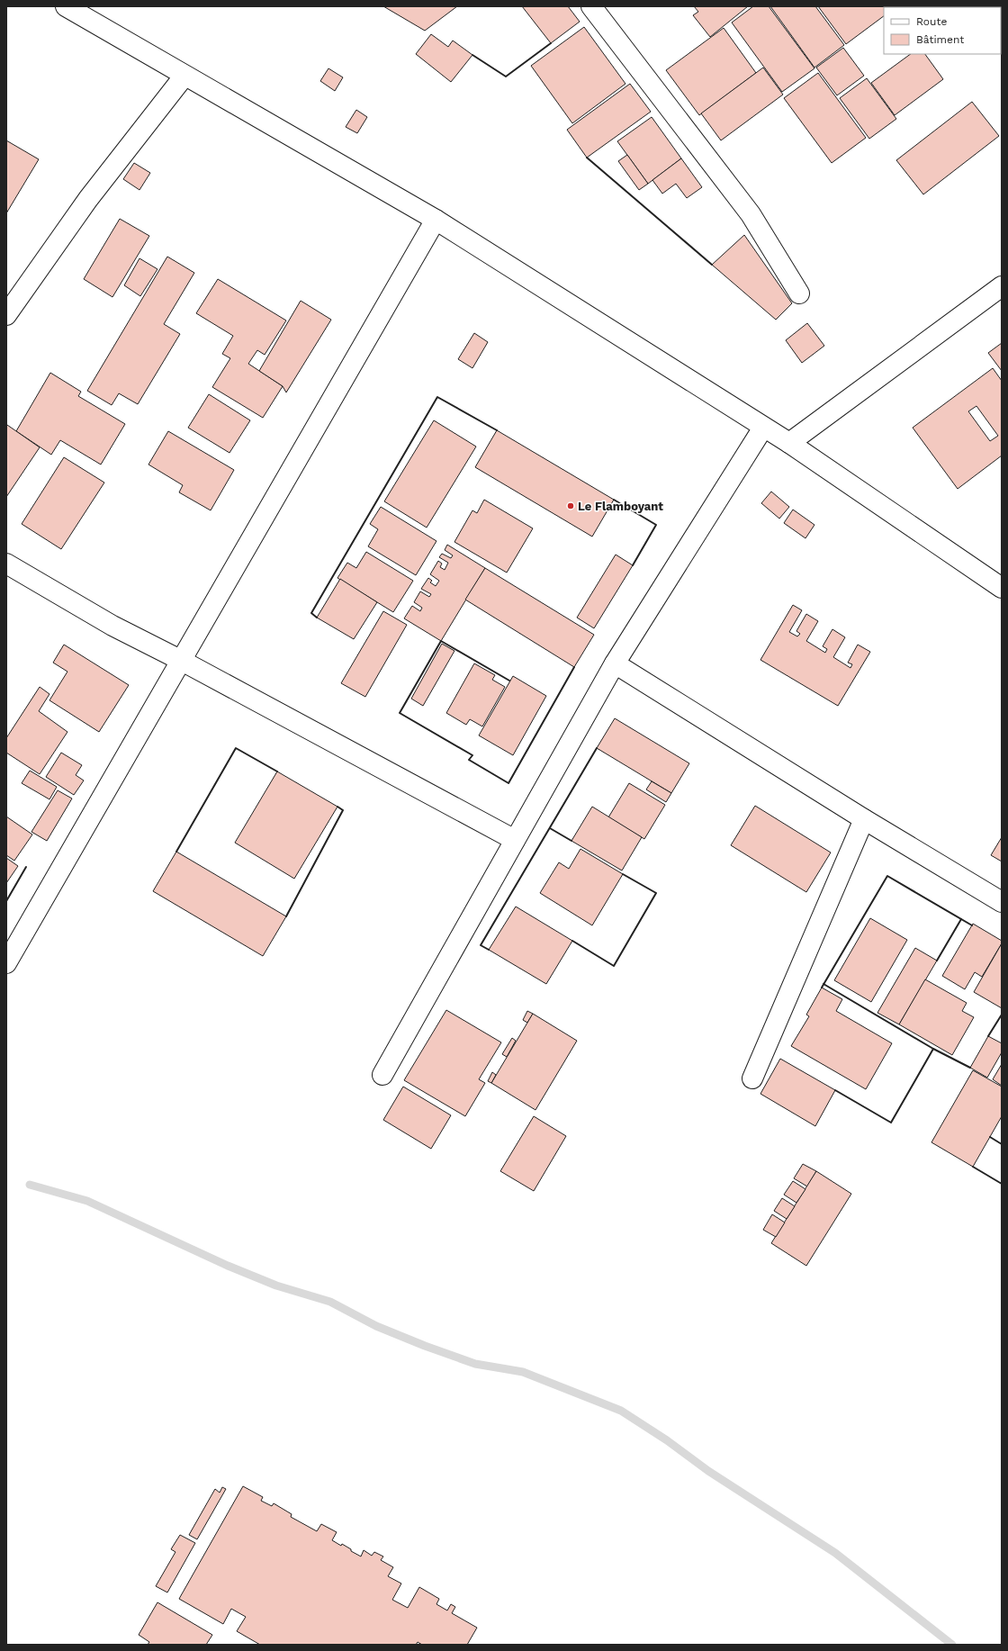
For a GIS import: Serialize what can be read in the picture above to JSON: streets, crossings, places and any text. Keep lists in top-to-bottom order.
{
  "places": ["Le Flamboyant"],
  "legend": ["Route", "Bâtiment"]
}
